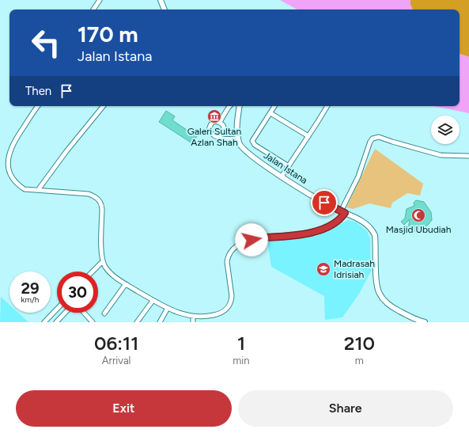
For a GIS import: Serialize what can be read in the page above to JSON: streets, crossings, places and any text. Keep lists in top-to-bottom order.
{
  "streets": {
    "street": ["Jalan Istana"]
  },
  "places": {
    "museum": ["Galeri Sultan Azlan Shah"],
    "mosque": ["Masjid Ubudiah"],
    "school or university": ["Madrasah Idrisiah"]
  },
  "page": {
    "turn": ["170 m", "Jalan Istana"],
    "then": "Then",
    "speed": "29 km/h",
    "limit": "30",
    "eta": [
      "06:11",
      "Arrival",
      "1",
      "min",
      "210",
      "m"
    ],
    "buttons": ["Exit", "Share"]
  }
}
